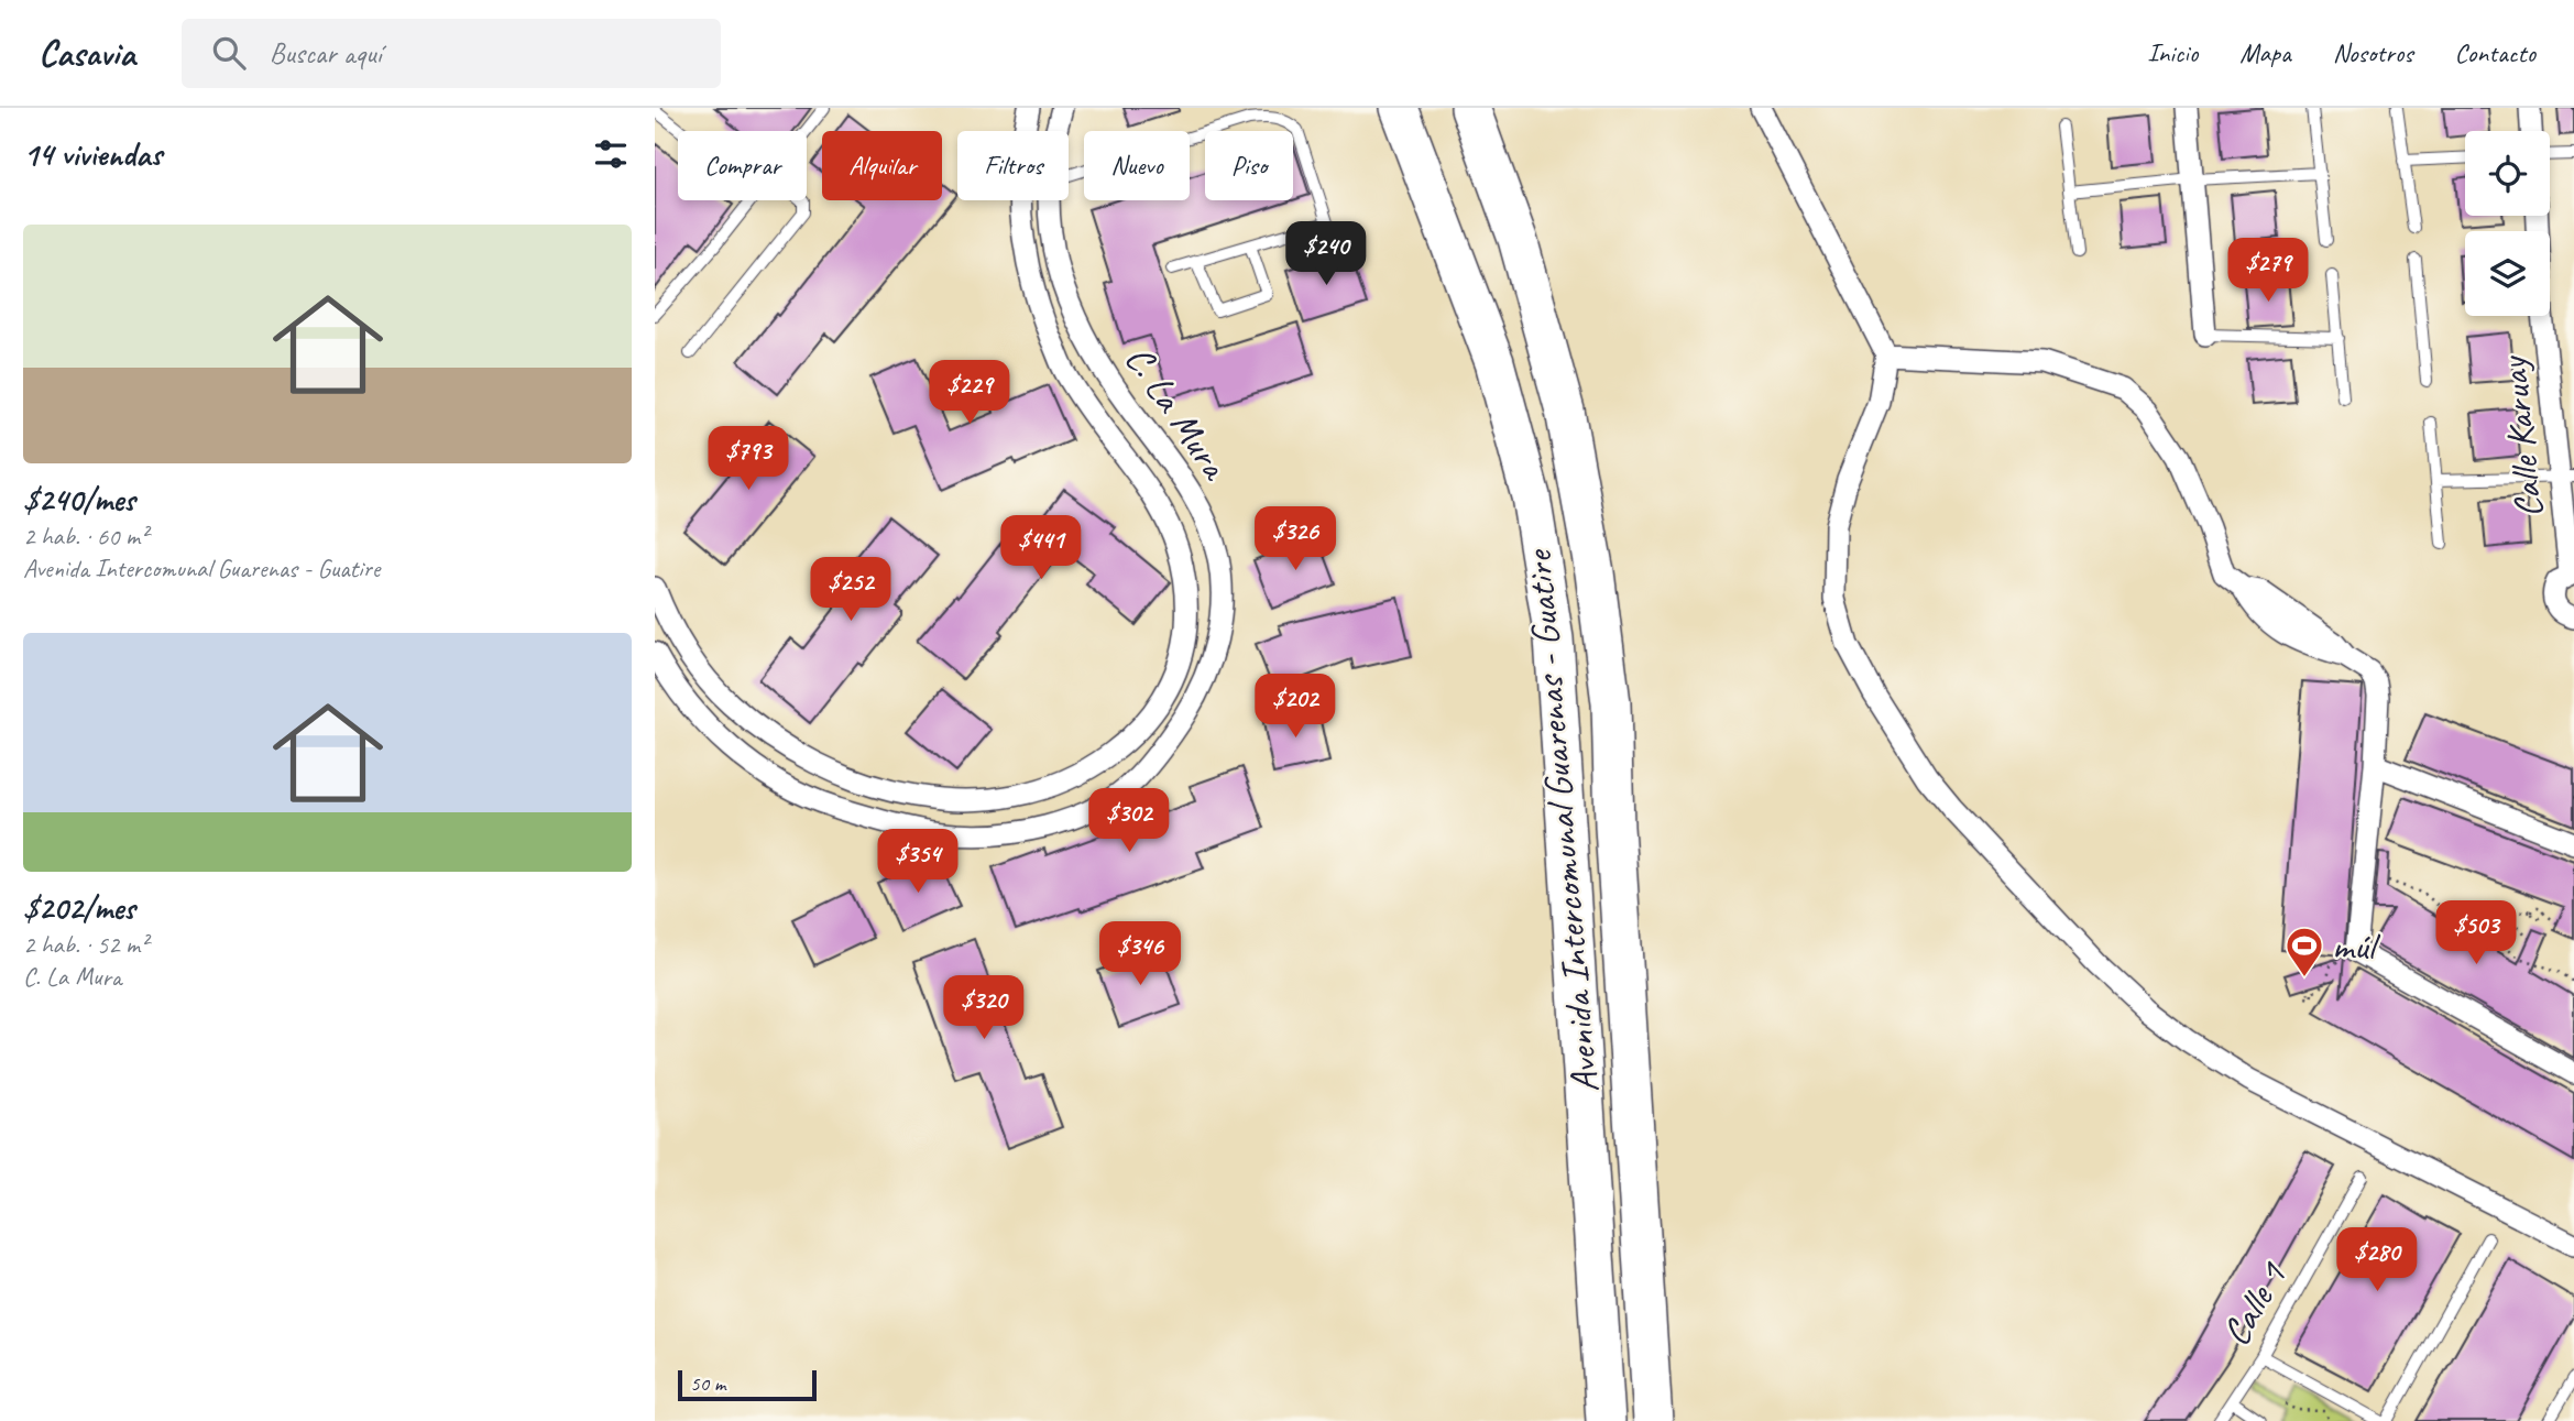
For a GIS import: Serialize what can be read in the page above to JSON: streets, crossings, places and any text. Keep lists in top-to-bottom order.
{
  "streets": {
    "highway": ["Avenida Intercomunal Guarenas - Guatire"],
    "street": ["C. La Mura", "Calle Karuay"],
    "lane": ["Calle 1"]
  },
  "places": {
    "sports": ["múl"]
  },
  "scale_bar": "50 m",
  "page": {
    "header": "Casavia",
    "search": "Buscar aquí",
    "nav": [
      "Inicio",
      "Mapa",
      "Nosotros",
      "Contacto"
    ],
    "heading": "14 viviendas",
    "chip": [
      "Comprar",
      "Alquilar",
      "Filtros",
      "Nuevo",
      "Piso"
    ],
    "list": [
      {
        "name": "$240/mes",
        "note": "2 hab. · 60 m² · Avenida Intercomunal Guarenas - Guatire"
      },
      {
        "name": "$202/mes",
        "note": "2 hab. · 52 m² · C. La Mura"
      }
    ],
    "price": [
      "$240",
      "$279",
      "$229",
      "$793",
      "$326",
      "$441",
      "$252",
      "$202",
      "$302",
      "$354",
      "$503",
      "$346",
      "$320",
      "$280"
    ],
    "scale": "50 m"
  }
}
